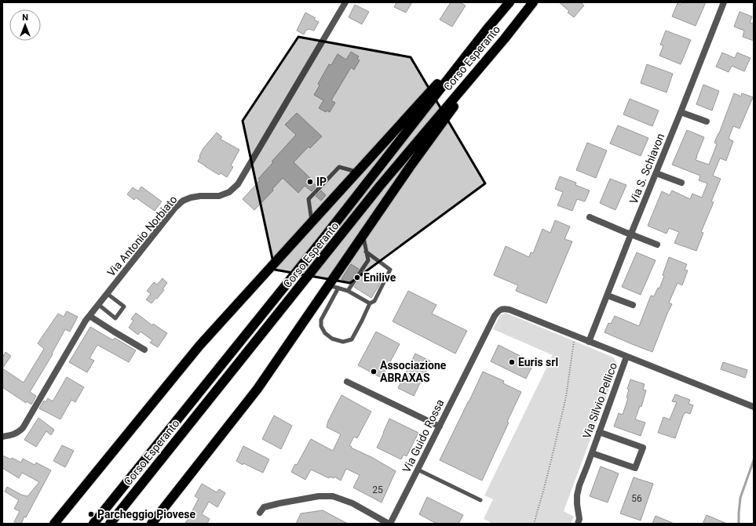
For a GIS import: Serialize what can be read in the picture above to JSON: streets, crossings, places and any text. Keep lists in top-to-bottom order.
{
  "streets": {
    "highway": ["Corso Esperanto"],
    "street": [
      "Via S. Schiavon",
      "Via Antonio Norbiato",
      "Via Silvio Pellico",
      "Via Guido Rossa"
    ]
  },
  "crossings": [
    ["Via S. Schiavon", "Via Silvio Pellico"],
    ["Via Silvio Pellico", "Via Guido Rossa"]
  ],
  "places": [
    "IP",
    "Enilive",
    "Euris srl",
    "Associazione ABRAXAS",
    "Parcheggio Piovese"
  ],
  "house_numbers": ["25", "56"],
  "north": "top"
}
